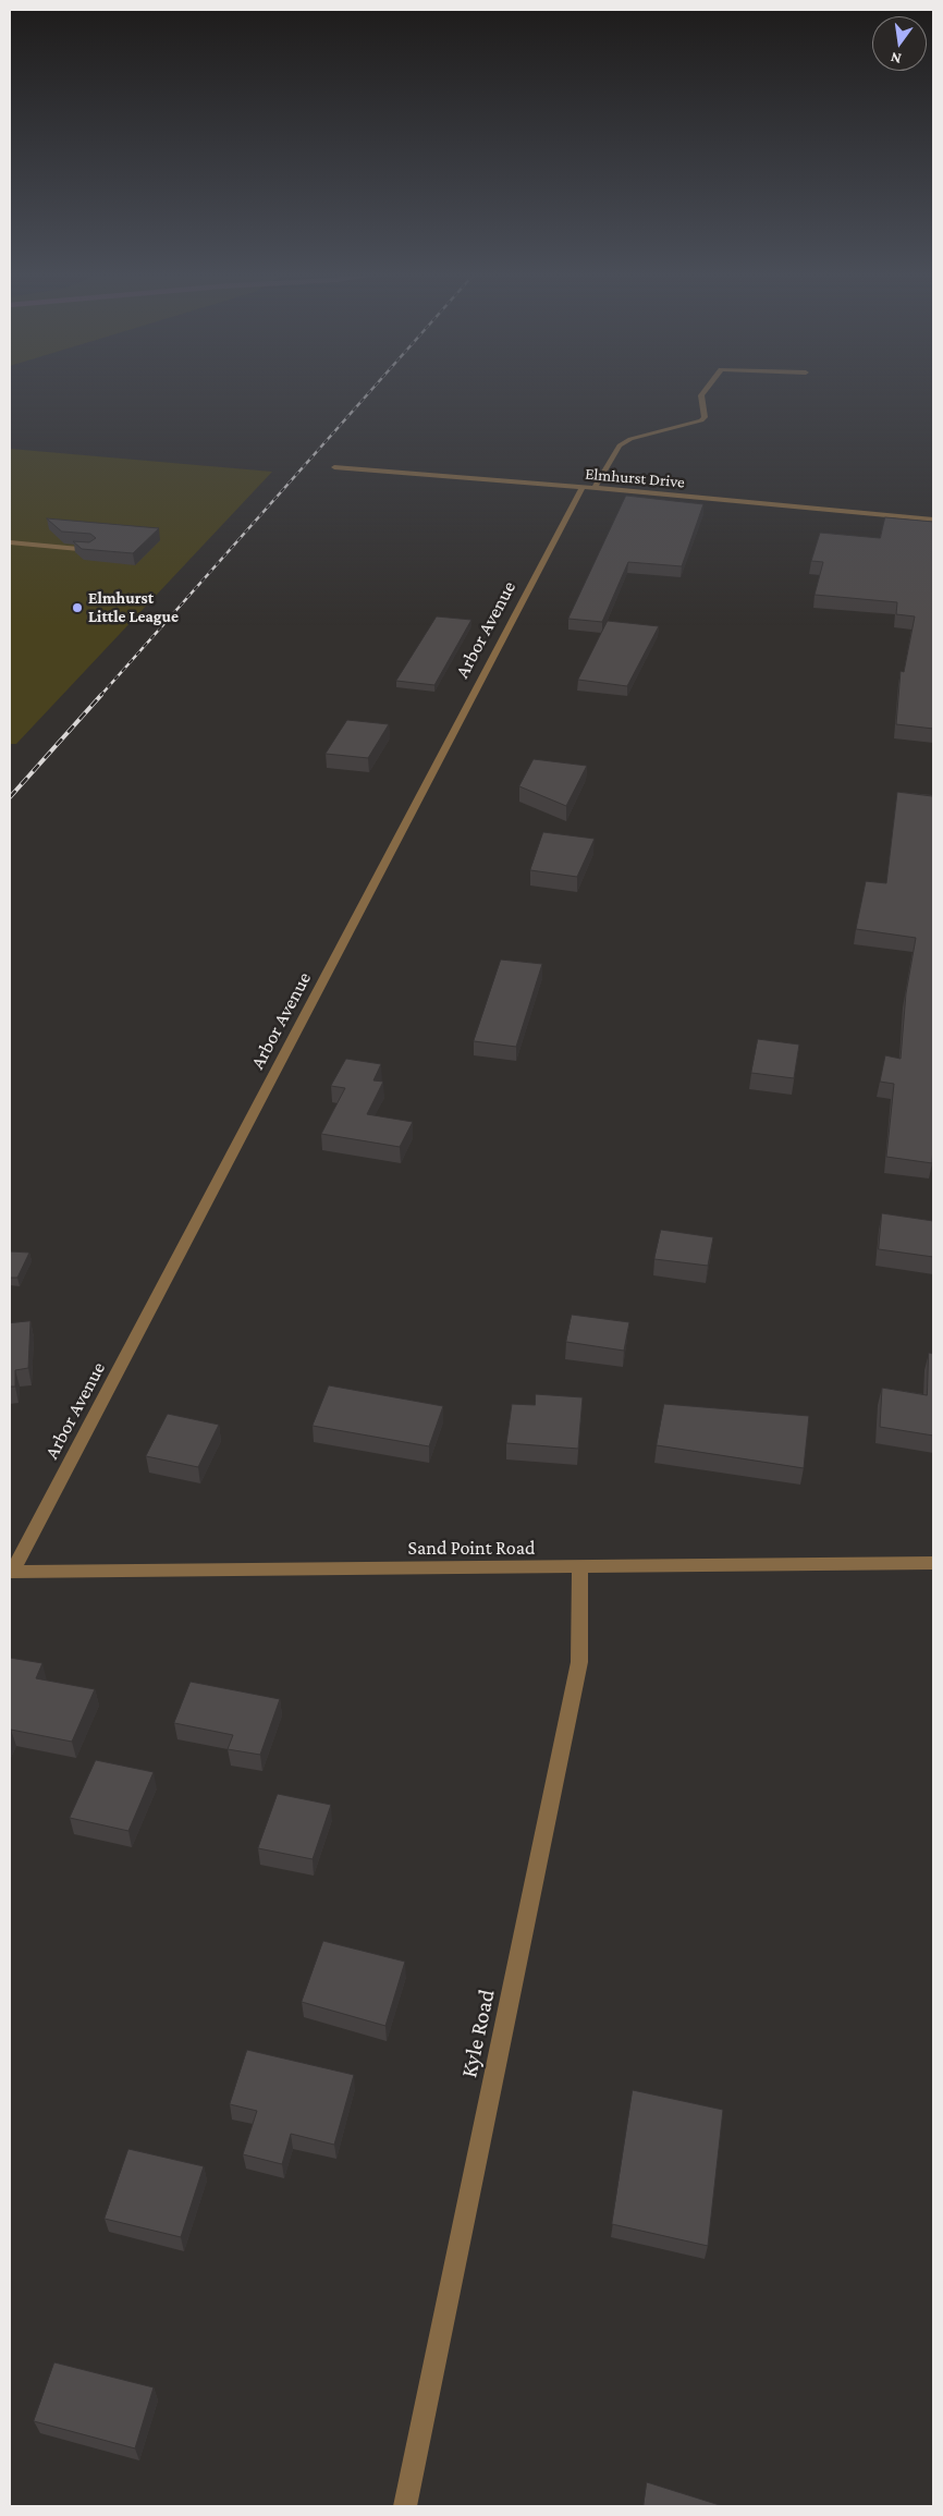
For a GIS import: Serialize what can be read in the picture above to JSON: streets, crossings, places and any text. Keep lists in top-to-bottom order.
{
  "streets": {
    "street": [
      "Elmhurst Drive",
      "Arbor Avenue",
      "Sand Point Road",
      "Kyle Road"
    ]
  },
  "crossings": [
    ["Elmhurst Drive", "Arbor Avenue"],
    ["Arbor Avenue", "Sand Point Road"],
    ["Sand Point Road", "Kyle Road"]
  ],
  "places": ["Elmhurst Little League"],
  "north": "bottom"
}
